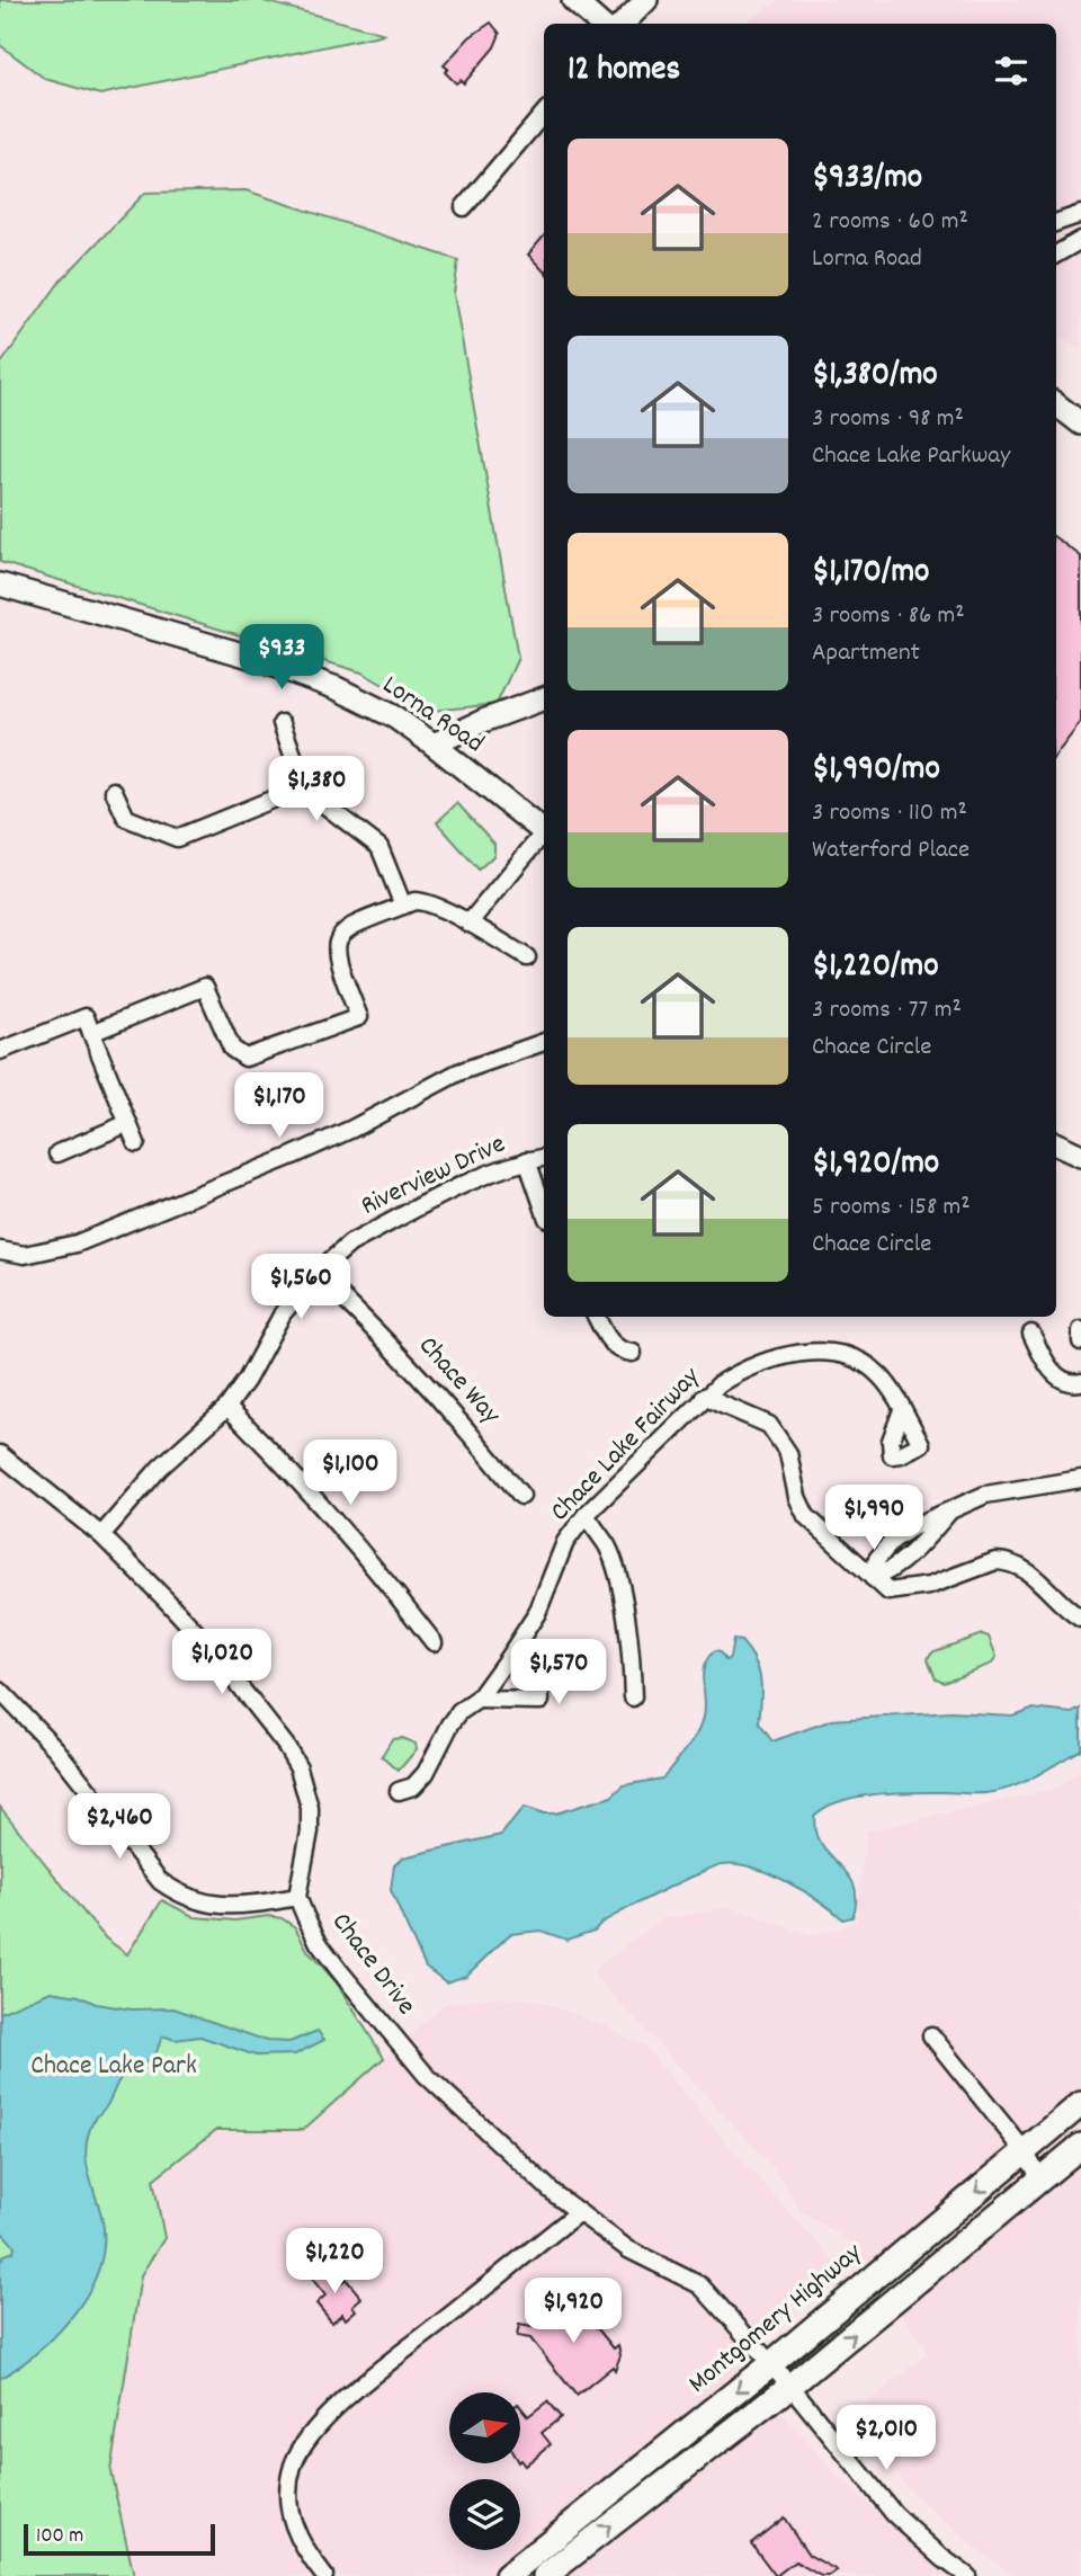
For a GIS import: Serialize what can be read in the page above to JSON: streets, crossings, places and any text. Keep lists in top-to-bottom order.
{
  "streets": {
    "main road": ["Montgomery Highway"],
    "street": [
      "Lorna Road",
      "Riverview Drive",
      "Chace Way",
      "Chace Lake Fairway",
      "Chace Drive"
    ]
  },
  "crossings": [
    ["Riverview Drive", "Chace Way"],
    ["Riverview Drive", "Chace Drive"],
    ["Chace Drive", "Montgomery Highway"]
  ],
  "parks": ["Chace Lake Park"],
  "scale_bar": "100 m",
  "north": "right",
  "page": {
    "heading": "12 homes",
    "list": [
      {
        "name": "$933/mo",
        "note": "2 rooms · 60 m² · Lorna Road"
      },
      {
        "name": "$1,380/mo",
        "note": "3 rooms · 98 m² · Chace Lake Parkway"
      },
      {
        "name": "$1,170/mo",
        "note": "3 rooms · 86 m² · Apartment"
      },
      {
        "name": "$1,990/mo",
        "note": "3 rooms · 110 m² · Waterford Place"
      },
      {
        "name": "$1,220/mo",
        "note": "3 rooms · 77 m² · Chace Circle"
      },
      {
        "name": "$1,920/mo",
        "note": "5 rooms · 158 m² · Chace Circle"
      }
    ],
    "price": [
      "$933",
      "$1,380",
      "$1,170",
      "$1,560",
      "$1,100",
      "$1,990",
      "$1,020",
      "$1,570",
      "$2,460",
      "$1,220",
      "$1,920",
      "$2,010"
    ],
    "scale": "100 m"
  }
}
